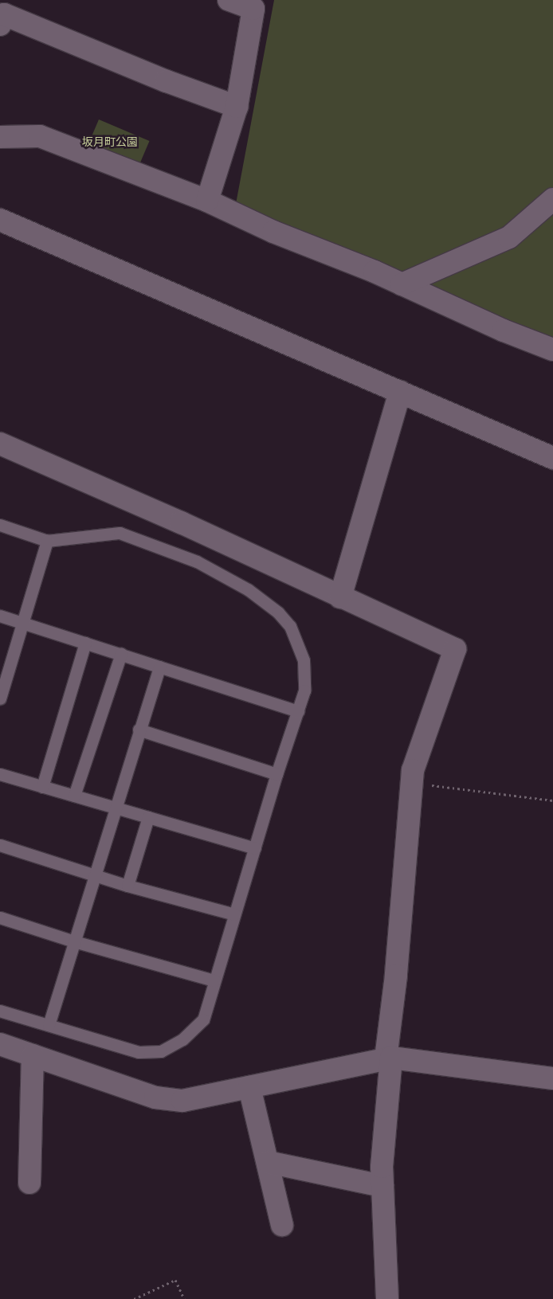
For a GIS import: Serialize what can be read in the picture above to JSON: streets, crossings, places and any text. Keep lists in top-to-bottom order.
{
  "parks": ["坂月町公園"]
}
